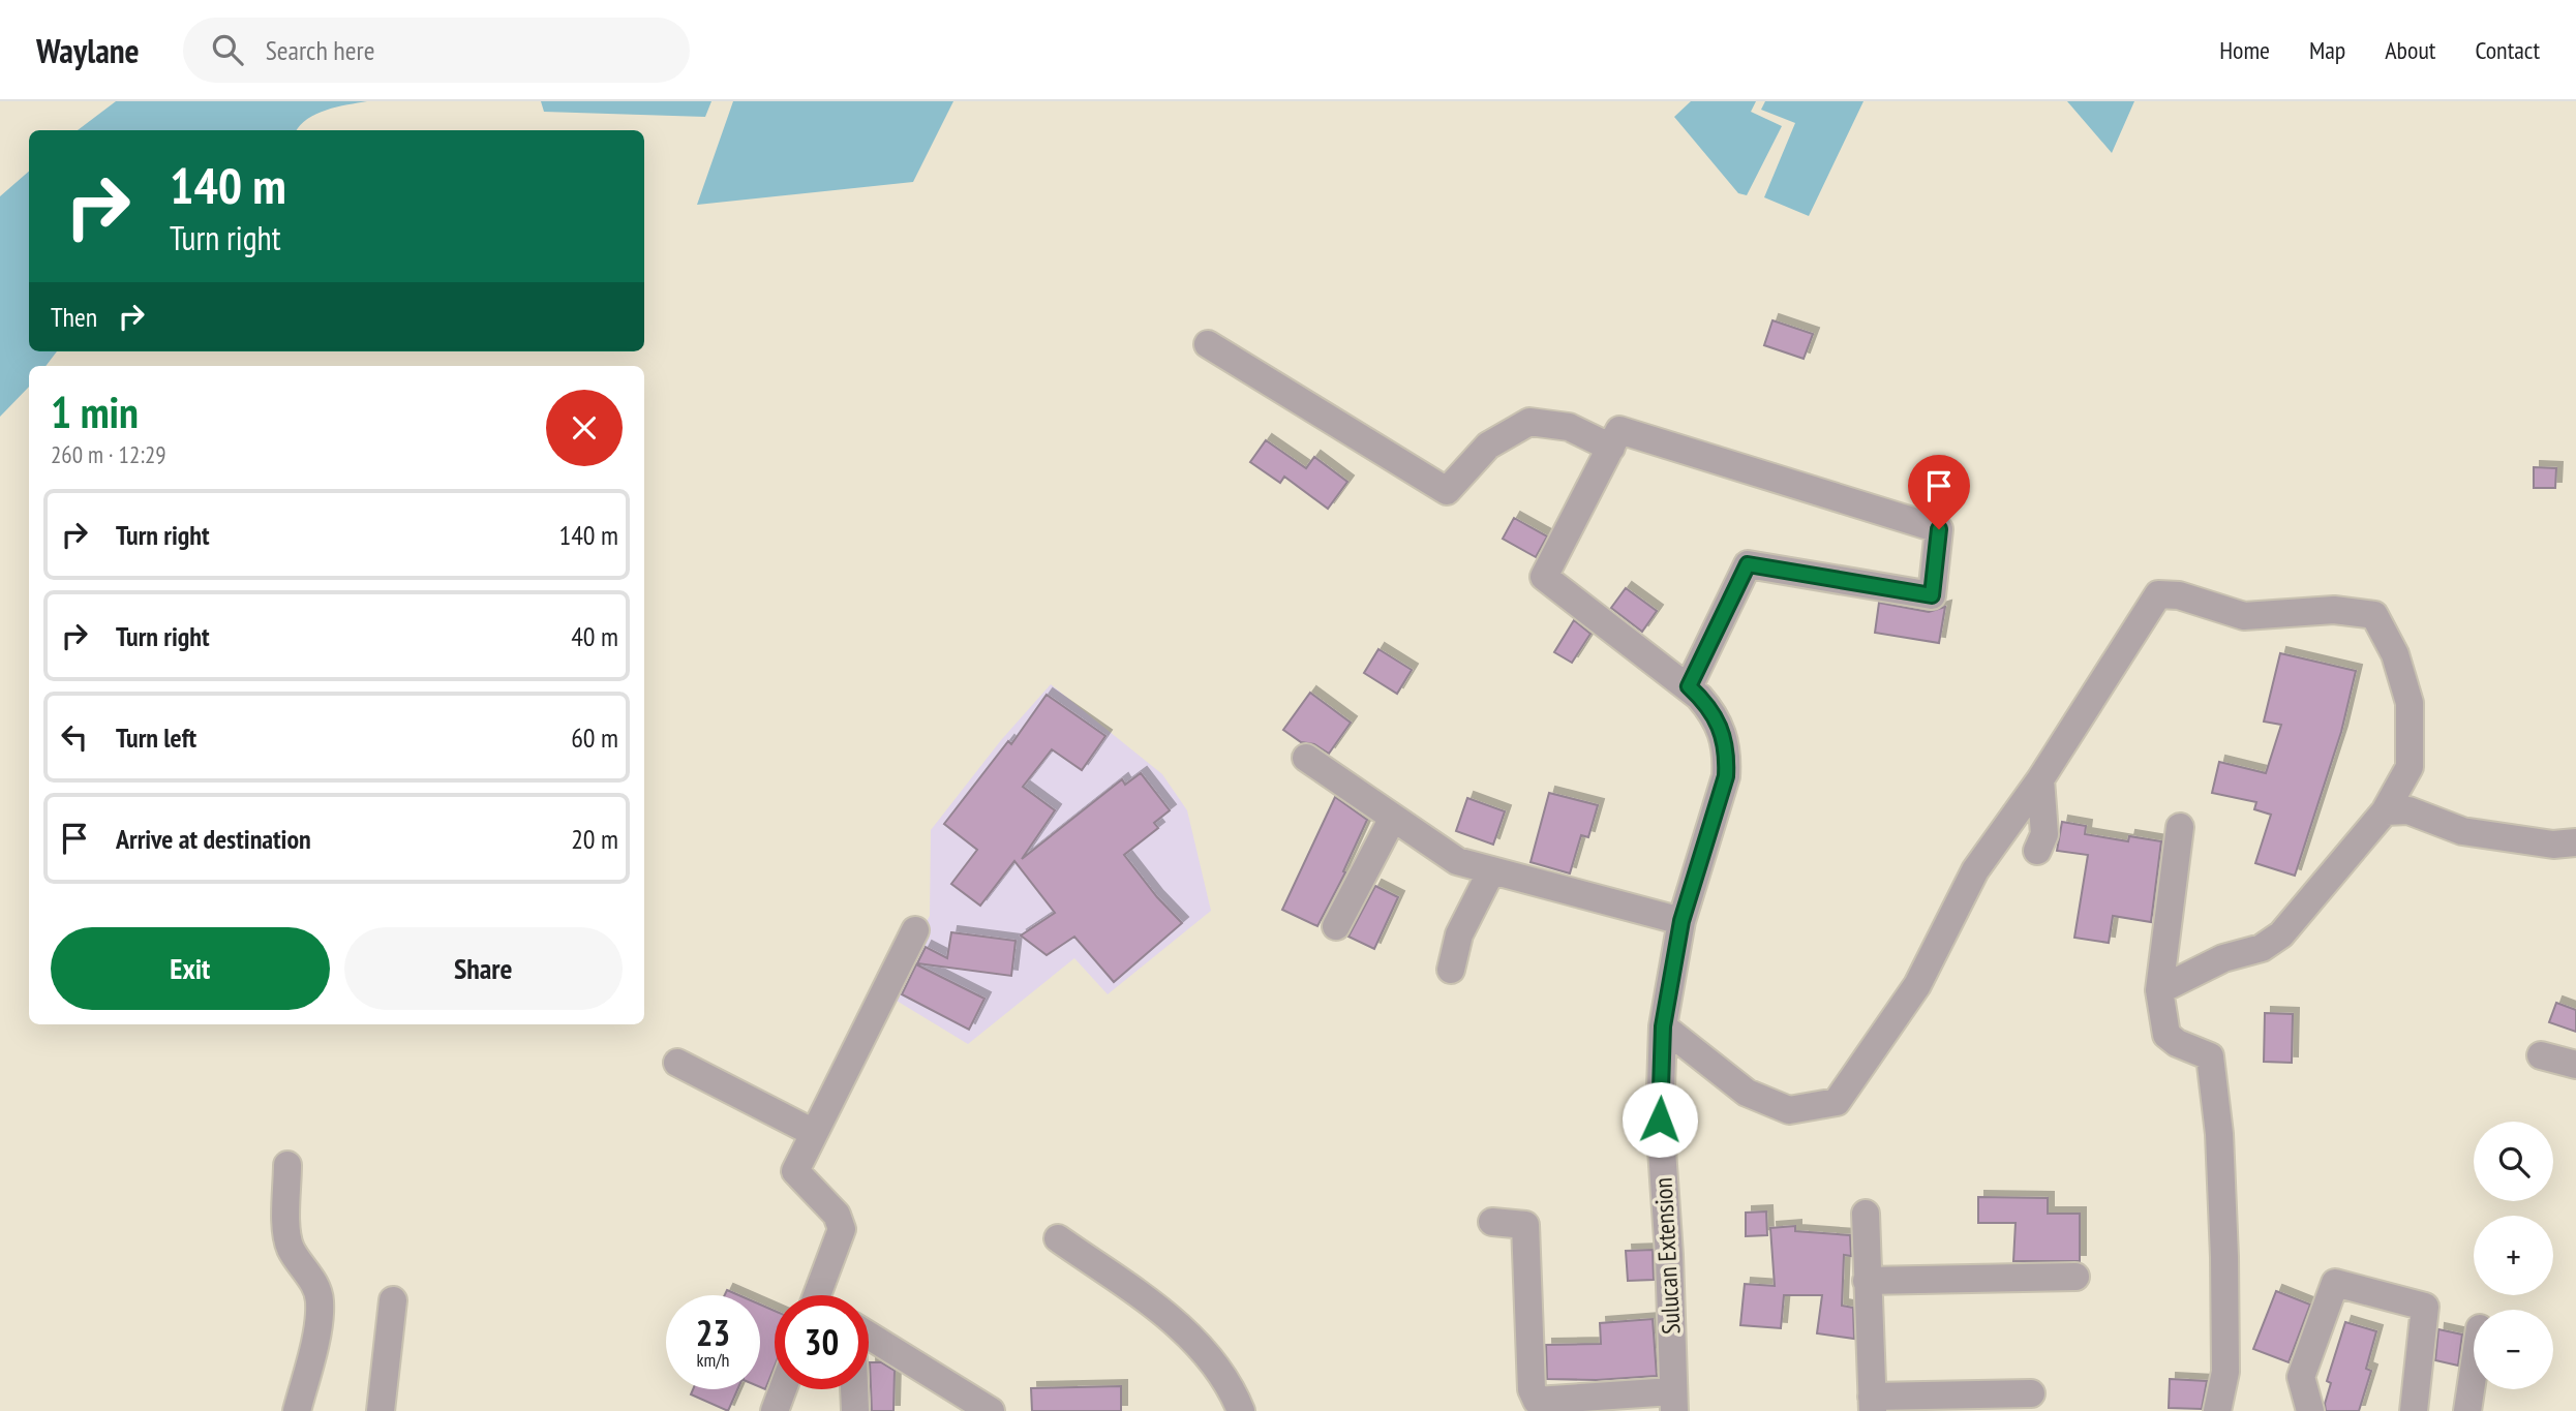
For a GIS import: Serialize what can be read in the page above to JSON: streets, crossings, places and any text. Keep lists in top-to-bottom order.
{
  "streets": {
    "street": ["Sulucan Extension"]
  },
  "page": {
    "header": "Waylane",
    "search": "Search here",
    "nav": [
      "Home",
      "Map",
      "About",
      "Contact"
    ],
    "turn": ["140 m", "Turn right"],
    "then": "Then",
    "heading": ["1 min", "260 m · 12:29"],
    "list": [
      {
        "name": "Turn right",
        "value": "140 m"
      },
      {
        "name": "Turn right",
        "value": "40 m"
      },
      {
        "name": "Turn left",
        "value": "60 m"
      },
      {
        "name": "Arrive at destination",
        "value": "20 m"
      }
    ],
    "buttons": ["Exit", "Share"],
    "map_buttons": ["+", "−"],
    "speed": "23 km/h",
    "limit": "30"
  }
}
